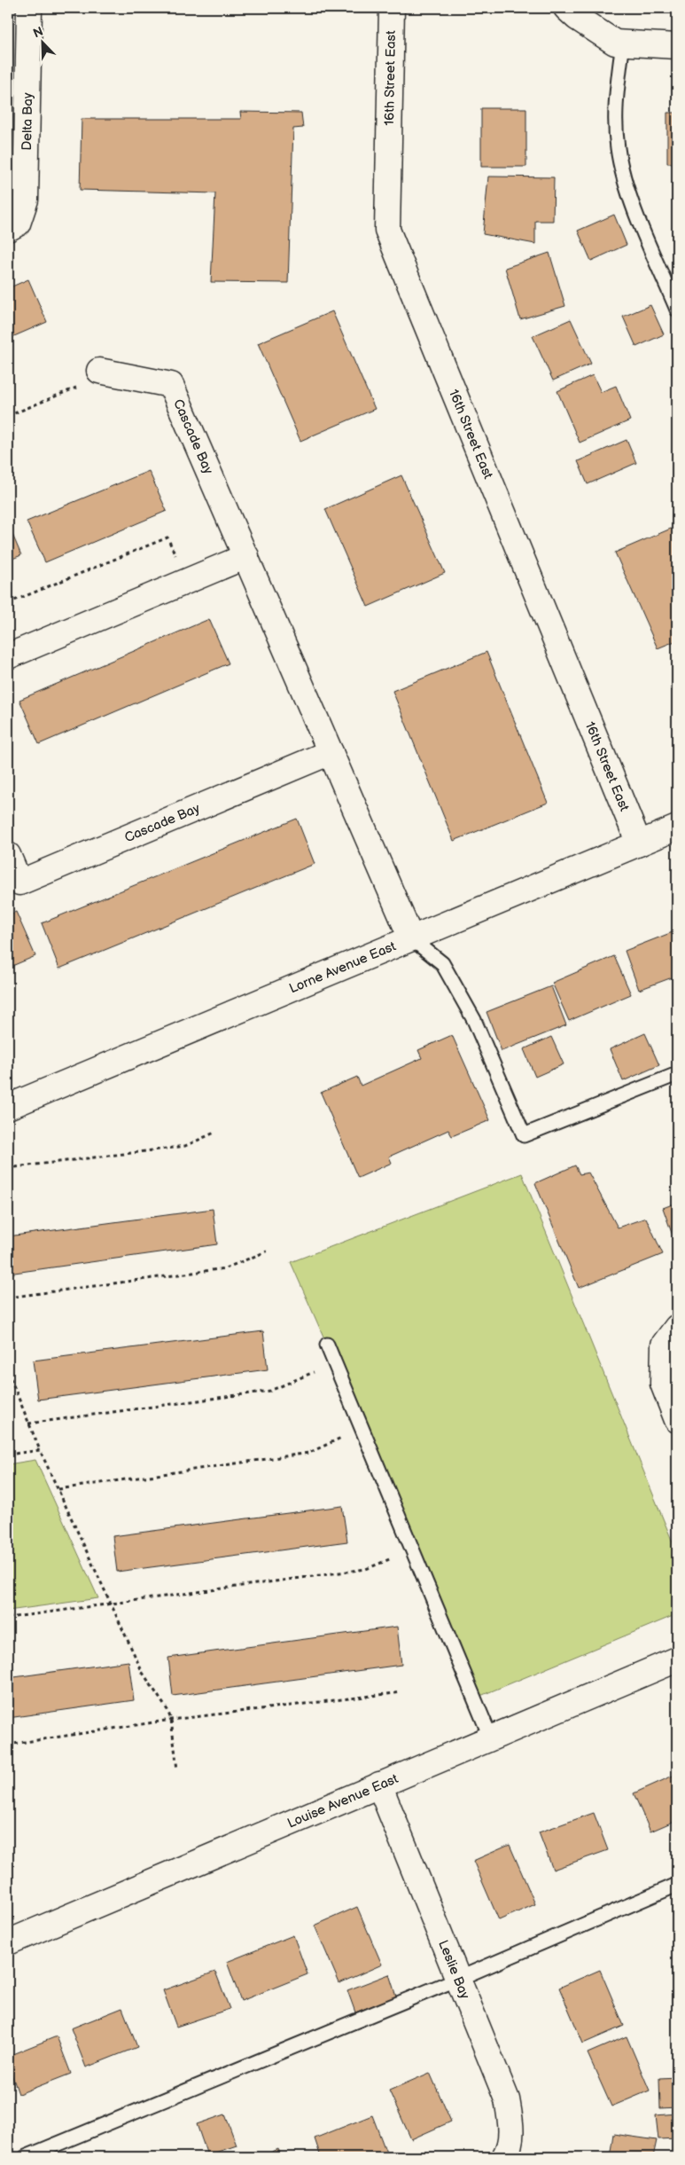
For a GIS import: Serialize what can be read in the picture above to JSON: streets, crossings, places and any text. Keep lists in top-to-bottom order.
{
  "streets": {
    "street": [
      "16th Street East",
      "Delta Bay",
      "Cascade Bay",
      "Lorne Avenue East",
      "Louise Avenue East",
      "Leslie Bay"
    ]
  },
  "crossings": [
    ["16th Street East", "Lorne Avenue East"],
    ["Cascade Bay", "Lorne Avenue East"],
    ["Louise Avenue East", "Leslie Bay"]
  ],
  "north": "top left"
}
